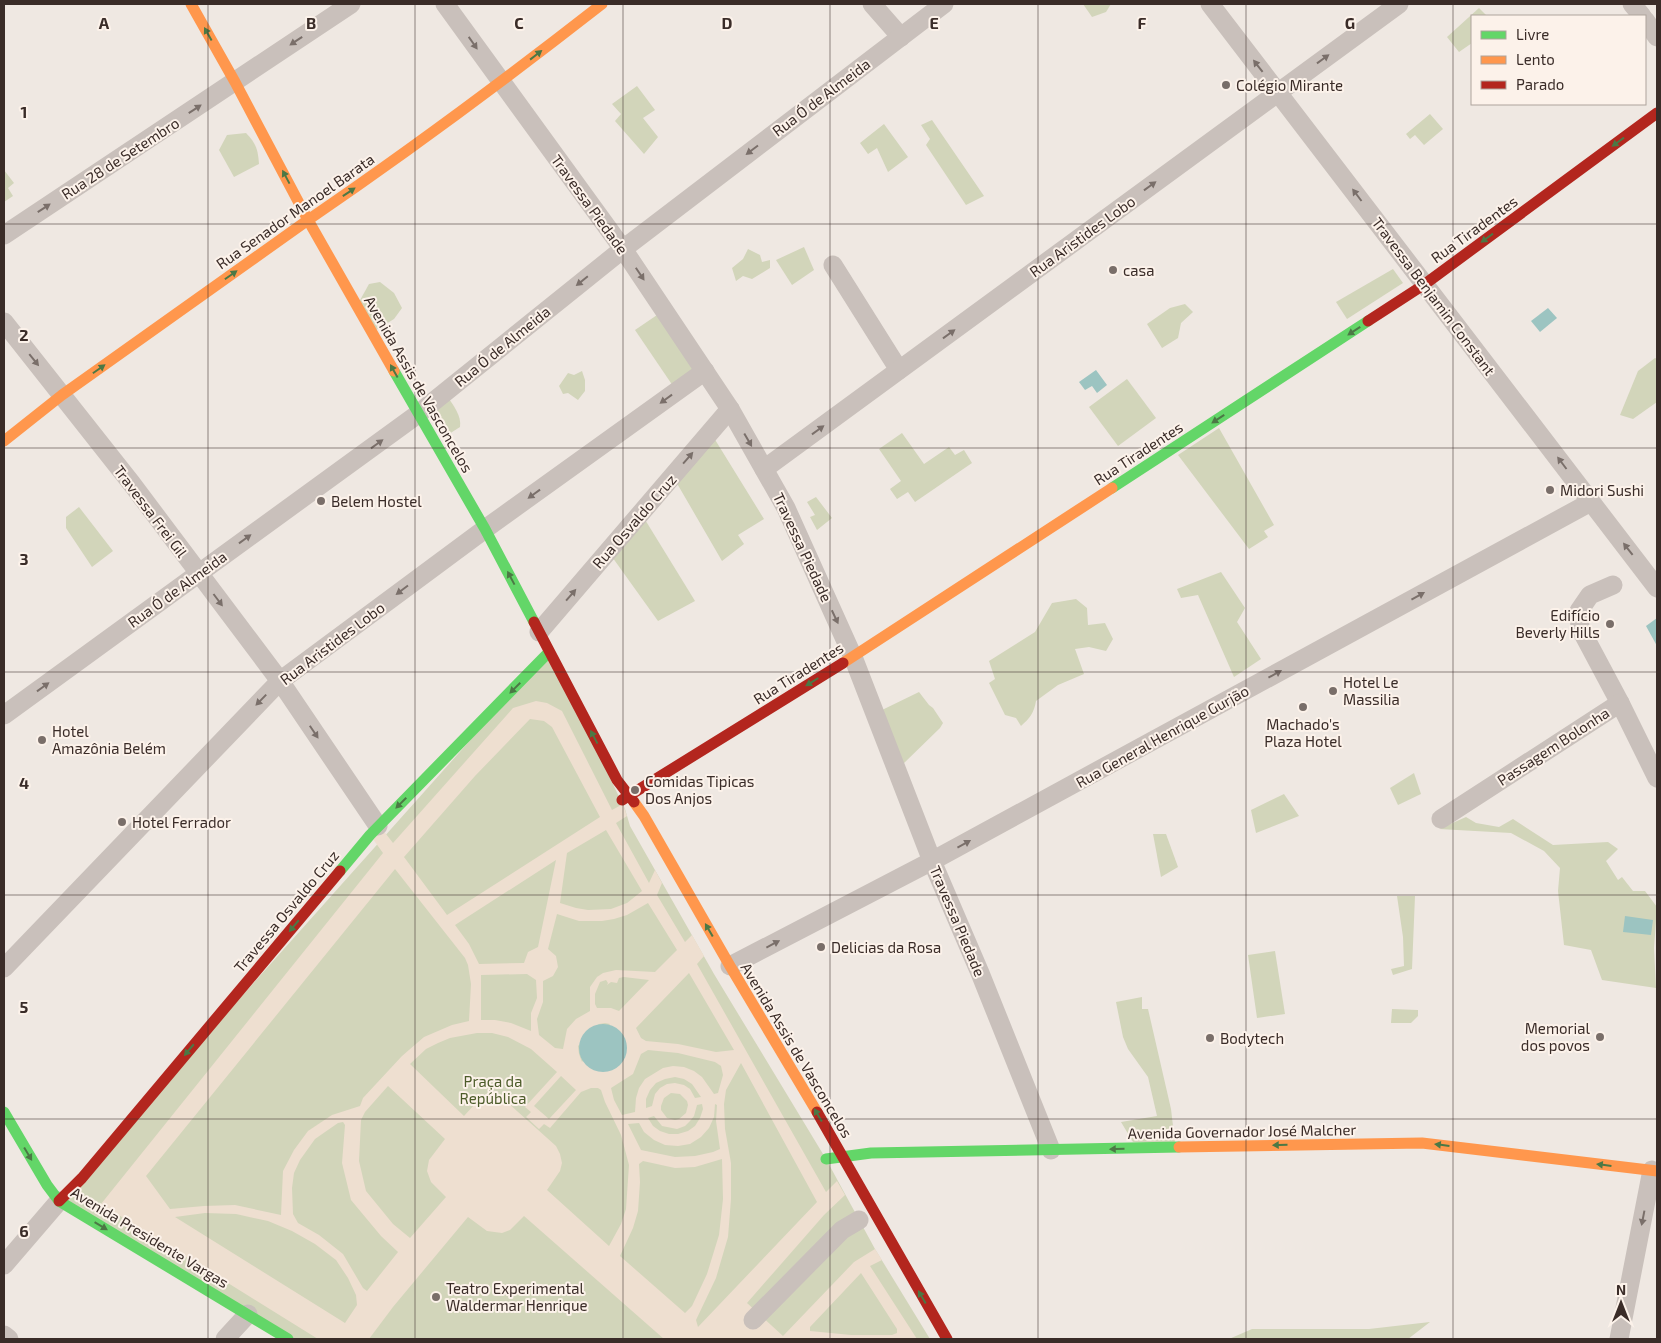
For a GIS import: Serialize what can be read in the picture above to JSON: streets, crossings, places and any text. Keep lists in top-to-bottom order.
{
  "streets": {
    "main road": [
      "Rua Senador Manoel Barata",
      "Rua Tiradentes",
      "Avenida Assis de Vasconcelos",
      "Travessa Osvaldo Cruz",
      "Avenida Governador José Malcher",
      "Avenida Presidente Vargas"
    ],
    "street": [
      "Rua Ó de Almeida",
      "Rua 28 de Setembro",
      "Travessa Piedade",
      "Rua Aristides Lobo",
      "Travessa Benjamin Constant",
      "Travessa Frei Gil",
      "Rua Osvaldo Cruz",
      "Rua General Henrique Gurjão",
      "Passagem Bolonha"
    ]
  },
  "crossings": [
    ["Rua Ó de Almeida", "Travessa Piedade"],
    ["Rua Ó de Almeida", "Avenida Assis de Vasconcelos"],
    ["Rua Ó de Almeida", "Travessa Frei Gil"],
    ["Rua 28 de Setembro", "Avenida Assis de Vasconcelos"],
    ["Travessa Piedade", "Rua Senador Manoel Barata"],
    ["Travessa Piedade", "Rua Tiradentes"],
    ["Travessa Piedade", "Rua Aristides Lobo"],
    ["Travessa Piedade", "Rua Osvaldo Cruz"],
    ["Travessa Piedade", "Rua General Henrique Gurjão"],
    ["Travessa Piedade", "Avenida Governador José Malcher"],
    ["Rua Senador Manoel Barata", "Avenida Assis de Vasconcelos"],
    ["Rua Senador Manoel Barata", "Travessa Frei Gil"],
    ["Rua Tiradentes", "Travessa Benjamin Constant"],
    ["Rua Tiradentes", "Avenida Assis de Vasconcelos"],
    ["Rua Aristides Lobo", "Travessa Benjamin Constant"],
    ["Rua Aristides Lobo", "Avenida Assis de Vasconcelos"],
    ["Rua Aristides Lobo", "Travessa Frei Gil"],
    ["Travessa Benjamin Constant", "Rua General Henrique Gurjão"],
    ["Avenida Assis de Vasconcelos", "Rua Osvaldo Cruz"],
    ["Avenida Assis de Vasconcelos", "Rua General Henrique Gurjão"],
    ["Avenida Assis de Vasconcelos", "Travessa Osvaldo Cruz"],
    ["Avenida Assis de Vasconcelos", "Avenida Governador José Malcher"],
    ["Travessa Frei Gil", "Travessa Osvaldo Cruz"],
    ["Travessa Osvaldo Cruz", "Avenida Presidente Vargas"]
  ],
  "one_way": [
    "Travessa Piedade",
    "Rua Senador Manoel Barata",
    "Rua Tiradentes",
    "Travessa Benjamin Constant",
    "Avenida Assis de Vasconcelos",
    "Travessa Frei Gil",
    "Rua Osvaldo Cruz",
    "Rua General Henrique Gurjão",
    "Travessa Osvaldo Cruz",
    "Avenida Governador José Malcher",
    "Avenida Presidente Vargas"
  ],
  "parks": ["Praça da República"],
  "places": [
    "Colégio Mirante",
    "casa",
    "Midori Sushi",
    "Belem Hostel",
    "Edifício Beverly Hills",
    "Hotel Le Massilia",
    "Machado's Plaza Hotel",
    "Hotel Amazônia Belém",
    "Comidas Tipicas Dos Anjos",
    "Hotel Ferrador",
    "Delicias da Rosa",
    "Memorial dos povos",
    "Bodytech",
    "Teatro Experimental Waldermar Henrique"
  ],
  "legend": ["Livre", "Lento", "Parado"],
  "north": "top",
  "grid": {
    "columns": [
      "A",
      "B",
      "C",
      "D",
      "E",
      "F",
      "G"
    ],
    "rows": [
      "1",
      "2",
      "3",
      "4",
      "5",
      "6"
    ]
  }
}
